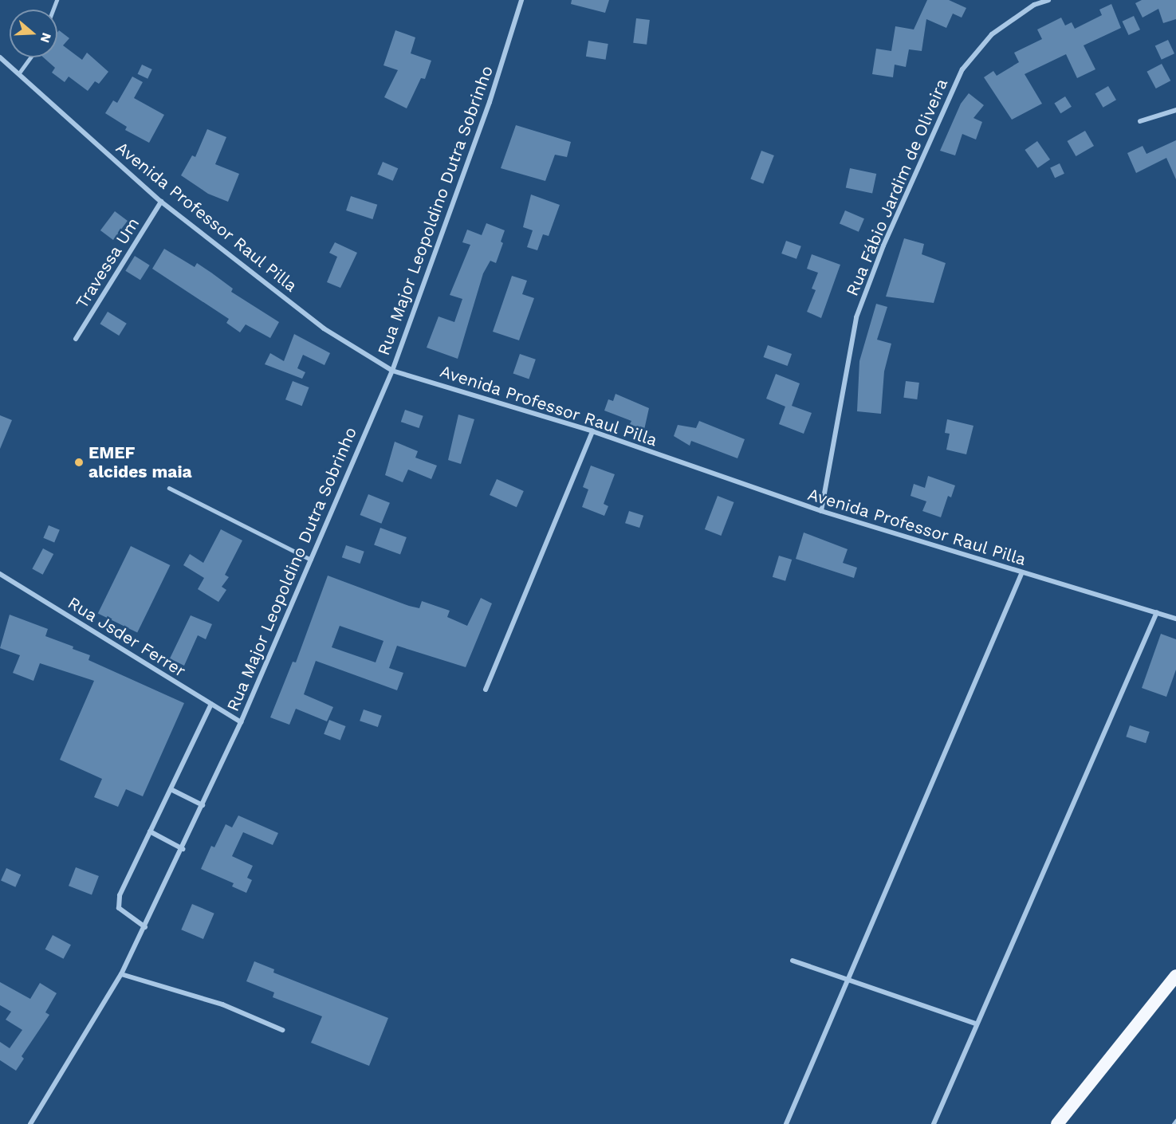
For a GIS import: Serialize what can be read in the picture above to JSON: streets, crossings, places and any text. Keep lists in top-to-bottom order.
{
  "streets": {
    "street": [
      "Rua Fábio Jardim de Oliveira",
      "Rua Major Leopoldino Dutra Sobrinho",
      "Avenida Professor Raul Pilla",
      "Travessa Um",
      "Rua Jsder Ferrer"
    ]
  },
  "crossings": [
    ["Rua Fábio Jardim de Oliveira", "Avenida Professor Raul Pilla"],
    ["Rua Major Leopoldino Dutra Sobrinho", "Avenida Professor Raul Pilla"],
    ["Rua Major Leopoldino Dutra Sobrinho", "Rua Jsder Ferrer"],
    ["Avenida Professor Raul Pilla", "Travessa Um"]
  ],
  "places": ["EMEF alcides maia"],
  "north": "right"
}
